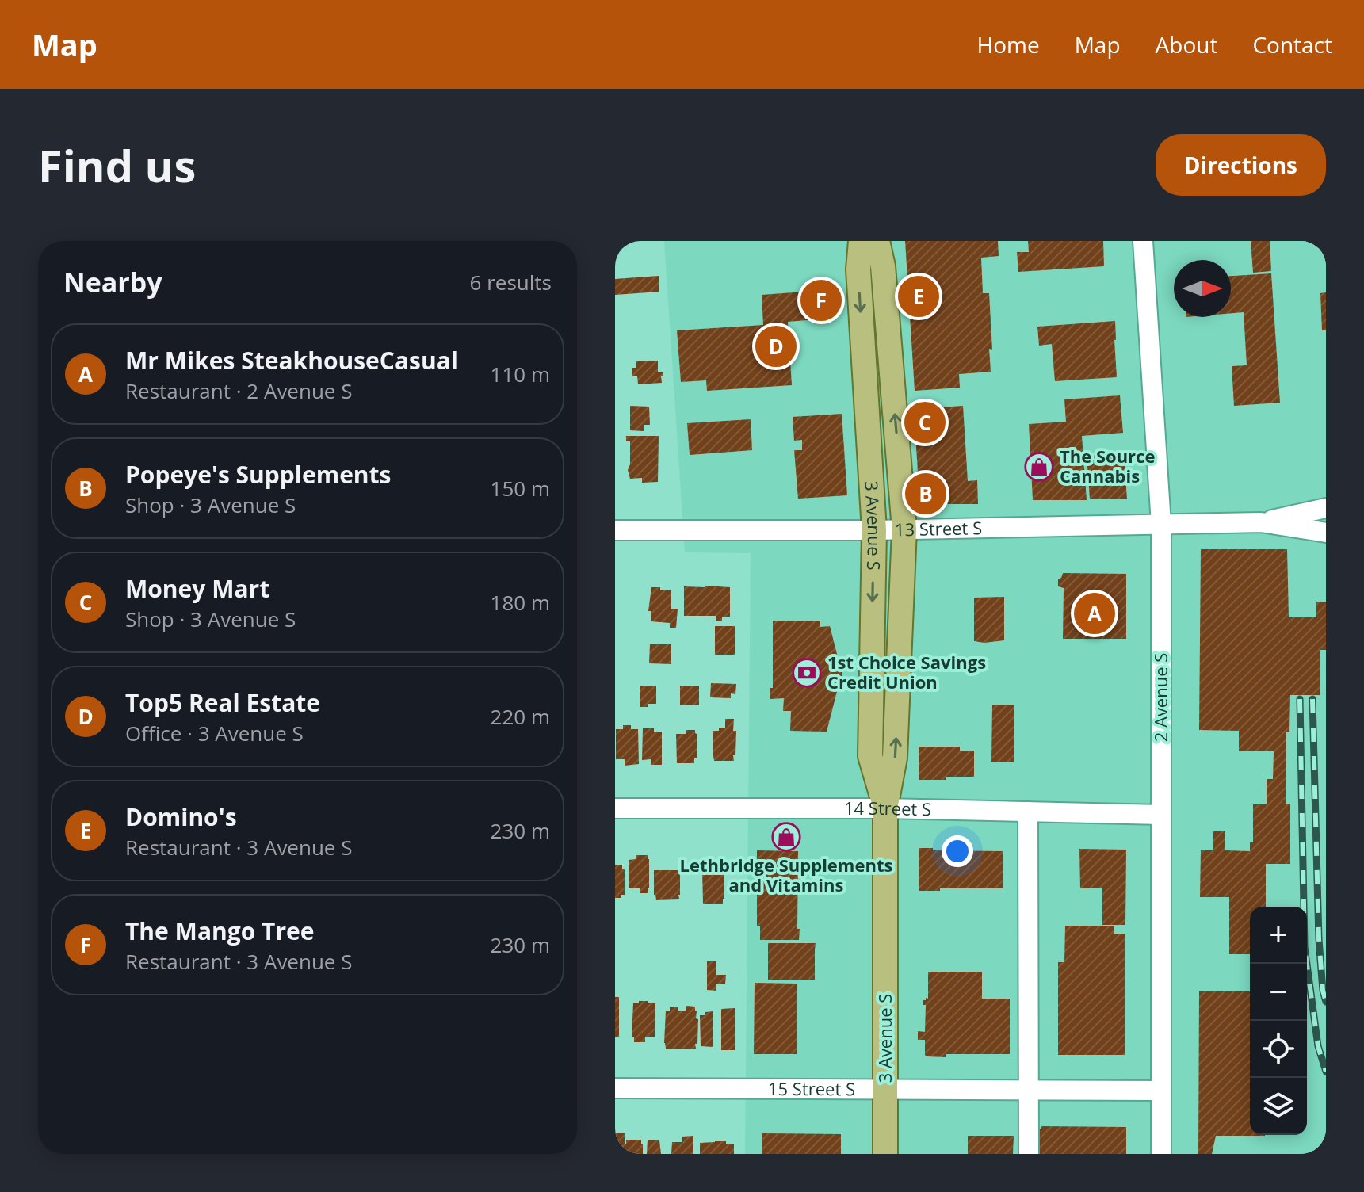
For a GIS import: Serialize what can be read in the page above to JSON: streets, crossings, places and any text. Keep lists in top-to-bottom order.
{
  "streets": {
    "main road": ["3 Avenue S"],
    "street": [
      "13 Street S",
      "2 Avenue S",
      "14 Street S",
      "15 Street S"
    ]
  },
  "crossings": [
    ["3 Avenue S", "13 Street S"],
    ["3 Avenue S", "14 Street S"],
    ["3 Avenue S", "15 Street S"],
    ["13 Street S", "2 Avenue S"],
    ["2 Avenue S", "14 Street S"],
    ["2 Avenue S", "15 Street S"]
  ],
  "places": {
    "shop": ["The Source Cannabis", "Lethbridge Supplements and Vitamins"],
    "bank": ["1st Choice Savings Credit Union"]
  },
  "north": "right",
  "page": {
    "header": "Map",
    "nav": [
      "Home",
      "Map",
      "About",
      "Contact"
    ],
    "buttons": "Directions",
    "title": "Find us",
    "heading": ["Nearby", "6 results"],
    "pins": [
      "E",
      "F",
      "D",
      "C",
      "B",
      "A"
    ],
    "list": [
      {
        "mark": "A",
        "name": "Mr Mikes SteakhouseCasual",
        "note": "Restaurant · 2 Avenue S",
        "value": "110 m"
      },
      {
        "mark": "B",
        "name": "Popeye's Supplements",
        "note": "Shop · 3 Avenue S",
        "value": "150 m"
      },
      {
        "mark": "C",
        "name": "Money Mart",
        "note": "Shop · 3 Avenue S",
        "value": "180 m"
      },
      {
        "mark": "D",
        "name": "Top5 Real Estate",
        "note": "Office · 3 Avenue S",
        "value": "220 m"
      },
      {
        "mark": "E",
        "name": "Domino's",
        "note": "Restaurant · 3 Avenue S",
        "value": "230 m"
      },
      {
        "mark": "F",
        "name": "The Mango Tree",
        "note": "Restaurant · 3 Avenue S",
        "value": "230 m"
      }
    ],
    "map_buttons": ["+", "−"]
  }
}
